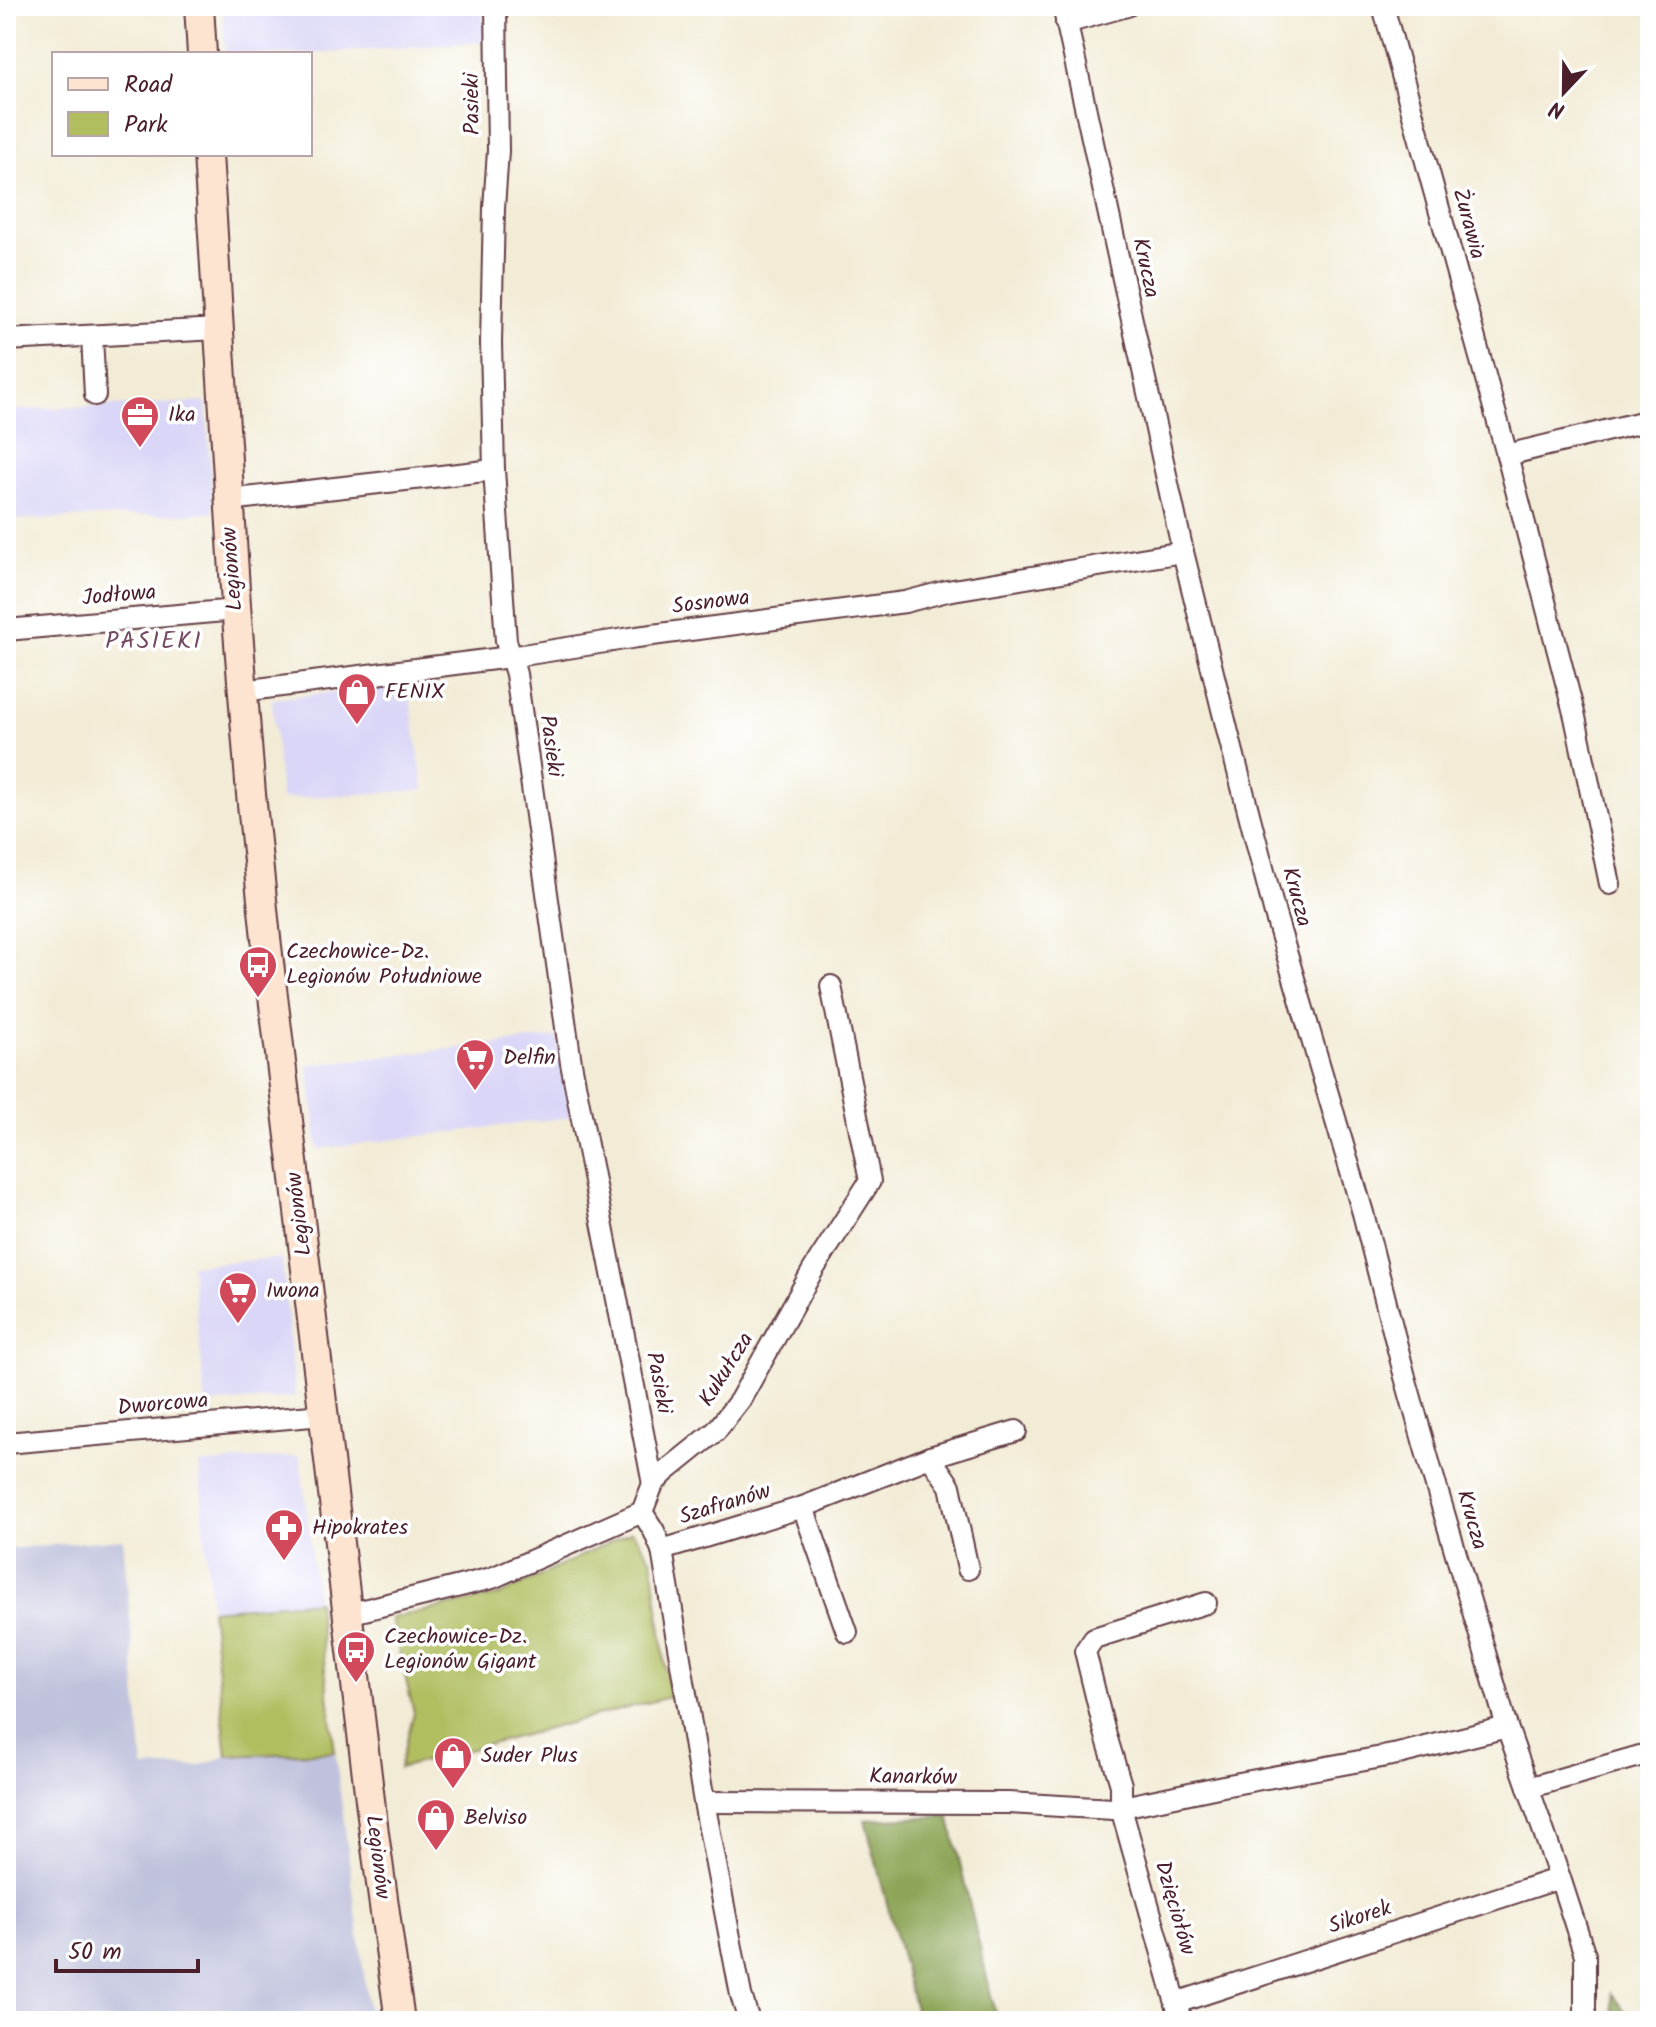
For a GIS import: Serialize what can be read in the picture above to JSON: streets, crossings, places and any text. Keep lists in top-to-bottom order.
{
  "streets": {
    "street": [
      "Pasieki",
      "Żurawia",
      "Krucza",
      "Legionów",
      "Jodłowa",
      "Sosnowa",
      "Kukułcza",
      "Dworcowa",
      "Szafranów",
      "Kanarków",
      "Dzięciołów",
      "Sikorek"
    ]
  },
  "crossings": [
    ["Pasieki", "Legionów"],
    ["Pasieki", "Sosnowa"],
    ["Pasieki", "Kukułcza"],
    ["Krucza", "Sosnowa"],
    ["Krucza", "Kanarków"],
    ["Krucza", "Sikorek"],
    ["Legionów", "Jodłowa"],
    ["Legionów", "Sosnowa"],
    ["Legionów", "Dworcowa"],
    ["Kanarków", "Dzięciołów"],
    ["Dzięciołów", "Sikorek"]
  ],
  "districts": ["PASIEKI"],
  "places": {
    "office": ["Ika"],
    "shop": ["FENIX", "Suder Plus", "Belviso"],
    "bus stop": ["Czechowice-Dz. Legionów Południowe", "Czechowice-Dz. Legionów Gigant"],
    "supermarket": ["Delfin", "Iwona"],
    "pharmacy": ["Hipokrates"]
  },
  "legend": ["Road", "Park"],
  "scale_bar": "50 m",
  "north": "bottom"
}
